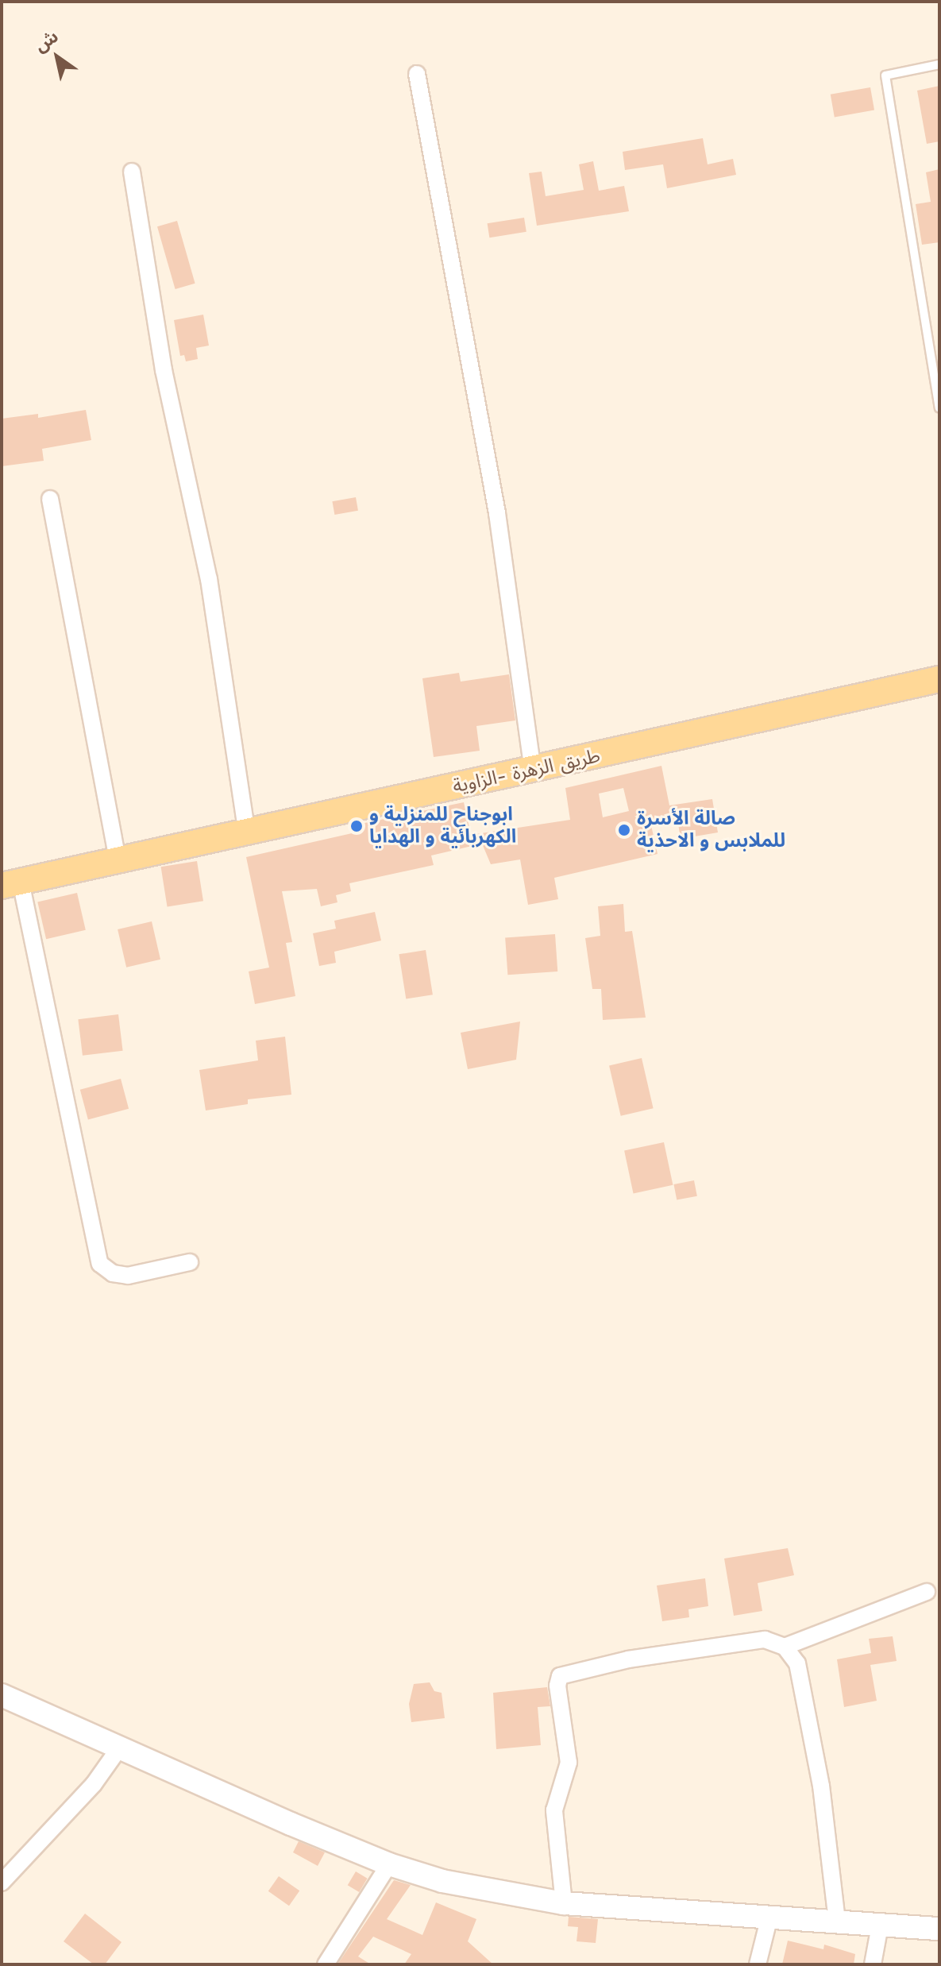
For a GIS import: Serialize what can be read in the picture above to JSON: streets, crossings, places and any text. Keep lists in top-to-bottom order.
{
  "streets": {
    "main road": ["طريق الزهرة -الزاوية"]
  },
  "places": ["ابوجناح للمنزلية و الكهربائية و الهدايا", "صالة الأسرة للملابس و الاحذية"],
  "north": "top left"
}
